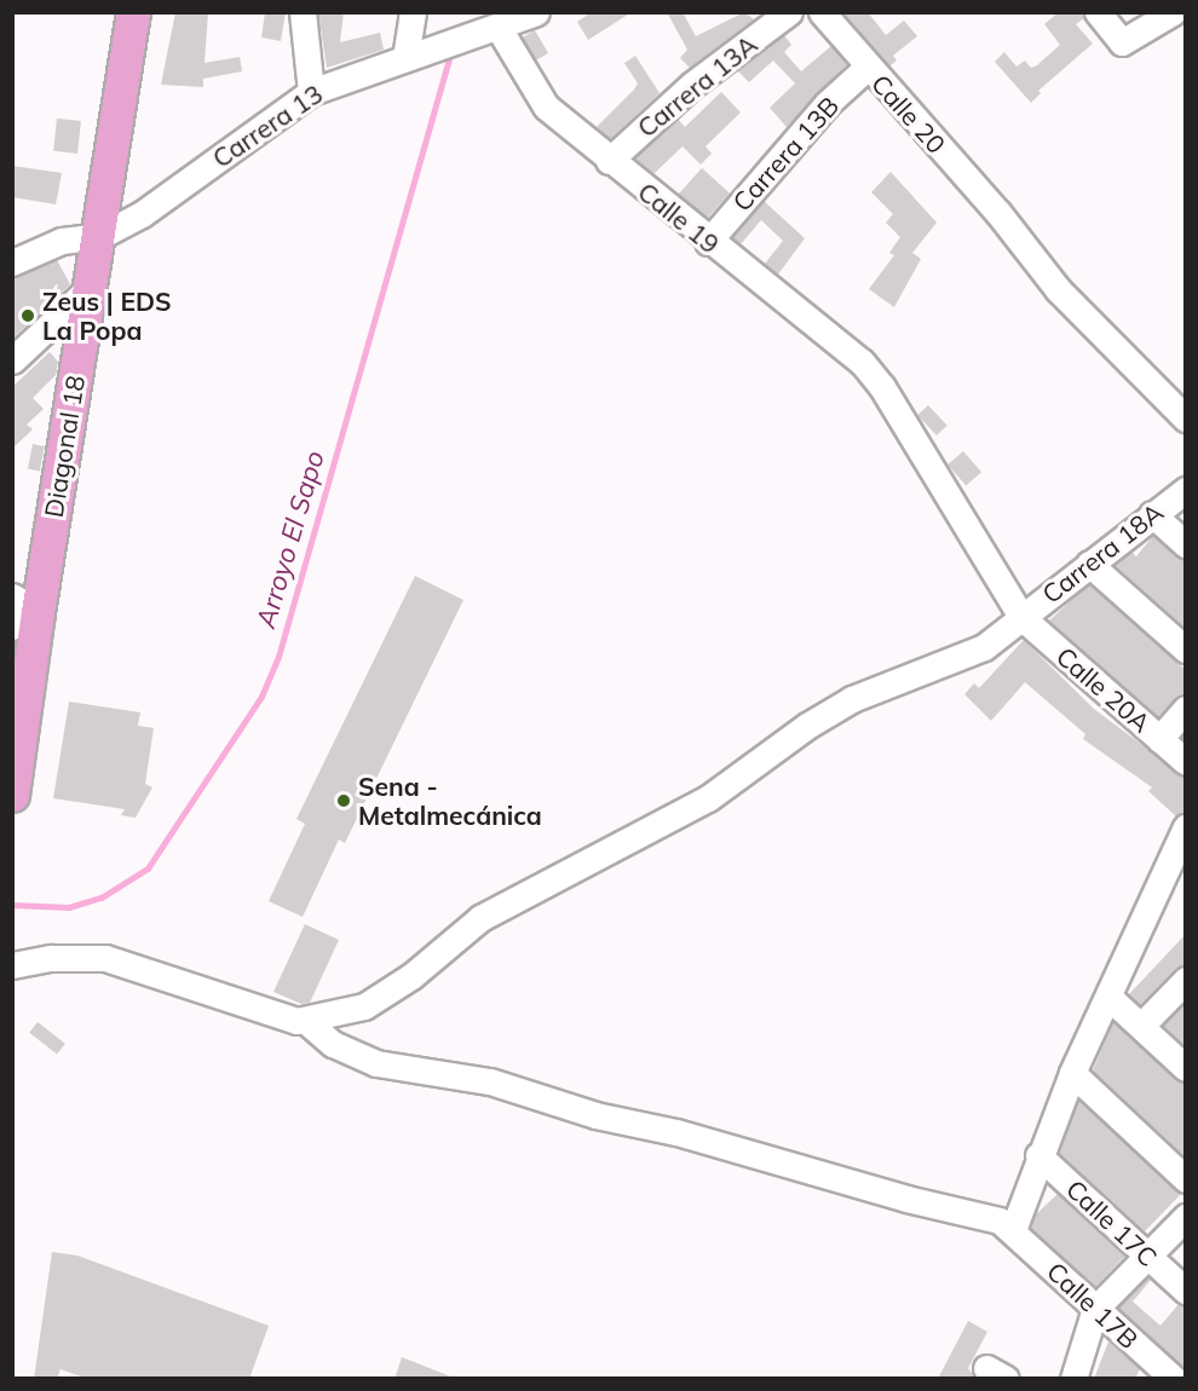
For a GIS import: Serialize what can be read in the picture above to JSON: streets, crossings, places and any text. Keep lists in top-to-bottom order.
{
  "streets": {
    "main road": ["Diagonal 18"],
    "street": [
      "Carrera 13A",
      "Calle 20",
      "Carrera 13",
      "Carrera 13B",
      "Calle 19",
      "Carrera 18A",
      "Calle 20A",
      "Calle 17C",
      "Calle 17B"
    ]
  },
  "crossings": [
    ["Carrera 13A", "Calle 19"],
    ["Calle 20", "Carrera 13B"],
    ["Carrera 13", "Calle 19"],
    ["Carrera 13", "Diagonal 18"],
    ["Carrera 13B", "Calle 19"],
    ["Calle 19", "Carrera 18A"],
    ["Calle 19", "Calle 20A"],
    ["Carrera 18A", "Calle 20A"]
  ],
  "water": ["Arroyo El Sapo"],
  "places": ["Zeus | EDS La Popa", "Sena - Metalmecánica"]
}
